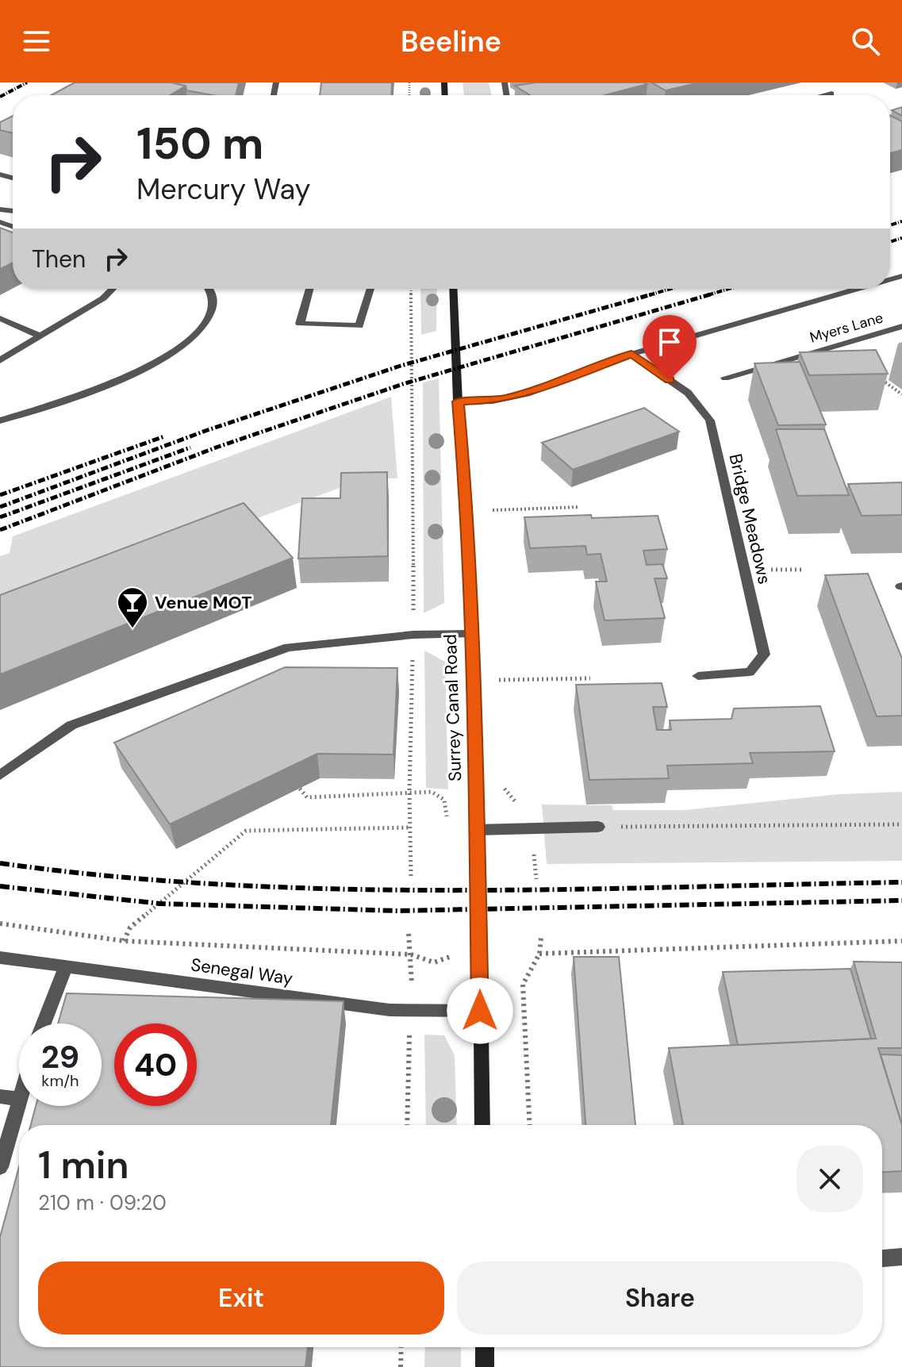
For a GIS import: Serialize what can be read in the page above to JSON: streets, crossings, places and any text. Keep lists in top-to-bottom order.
{
  "streets": {
    "street": [
      "Myers Lane",
      "Bridge Meadows",
      "Surrey Canal Road",
      "Senegal Way"
    ]
  },
  "crossings": [
    ["Surrey Canal Road", "Senegal Way"]
  ],
  "places": {
    "bar": ["Venue MOT"]
  },
  "page": {
    "header": "Beeline",
    "turn": ["150 m", "Mercury Way"],
    "then": "Then",
    "speed": "29 km/h",
    "limit": "40",
    "heading": ["1 min", "210 m · 09:20"],
    "buttons": ["Exit", "Share"]
  }
}
